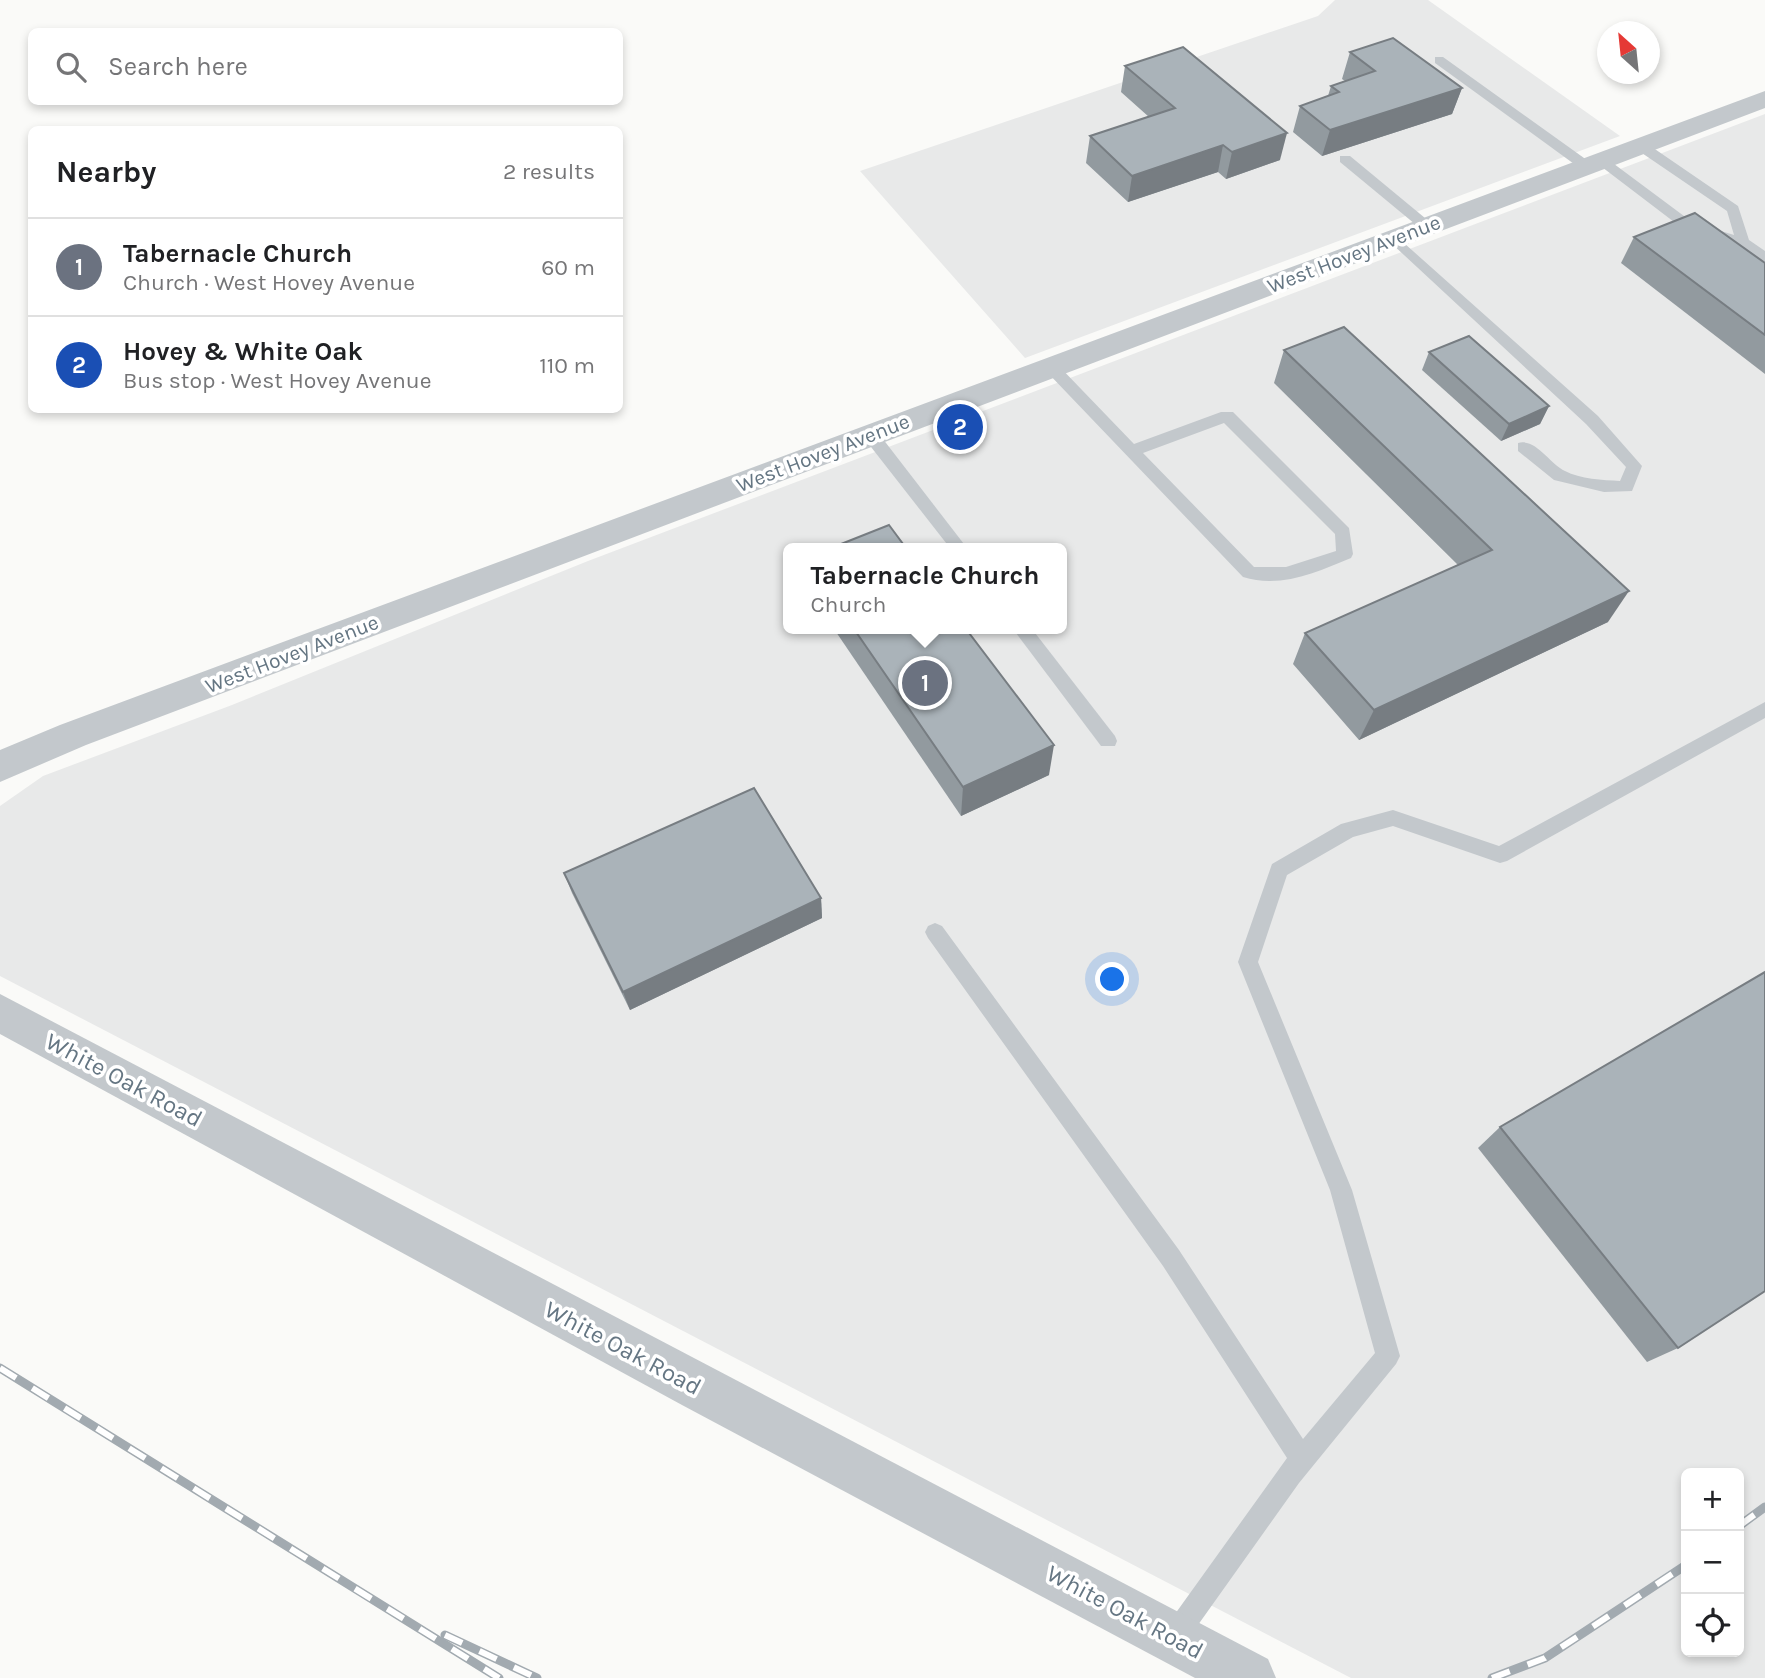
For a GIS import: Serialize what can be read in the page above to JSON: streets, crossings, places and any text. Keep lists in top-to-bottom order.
{
  "streets": {
    "street": ["West Hovey Avenue", "White Oak Road"]
  },
  "north": "top left",
  "page": {
    "search": "Search here",
    "heading": ["Nearby", "2 results"],
    "list": [
      {
        "mark": "1",
        "name": "Tabernacle Church",
        "note": "Church · West Hovey Avenue",
        "value": "60 m"
      },
      {
        "mark": "2",
        "name": "Hovey & White Oak",
        "note": "Bus stop · West Hovey Avenue",
        "value": "110 m"
      }
    ],
    "pins": ["2", "1"],
    "popup": ["Tabernacle Church", "Church"],
    "map_buttons": ["+", "−"]
  }
}
